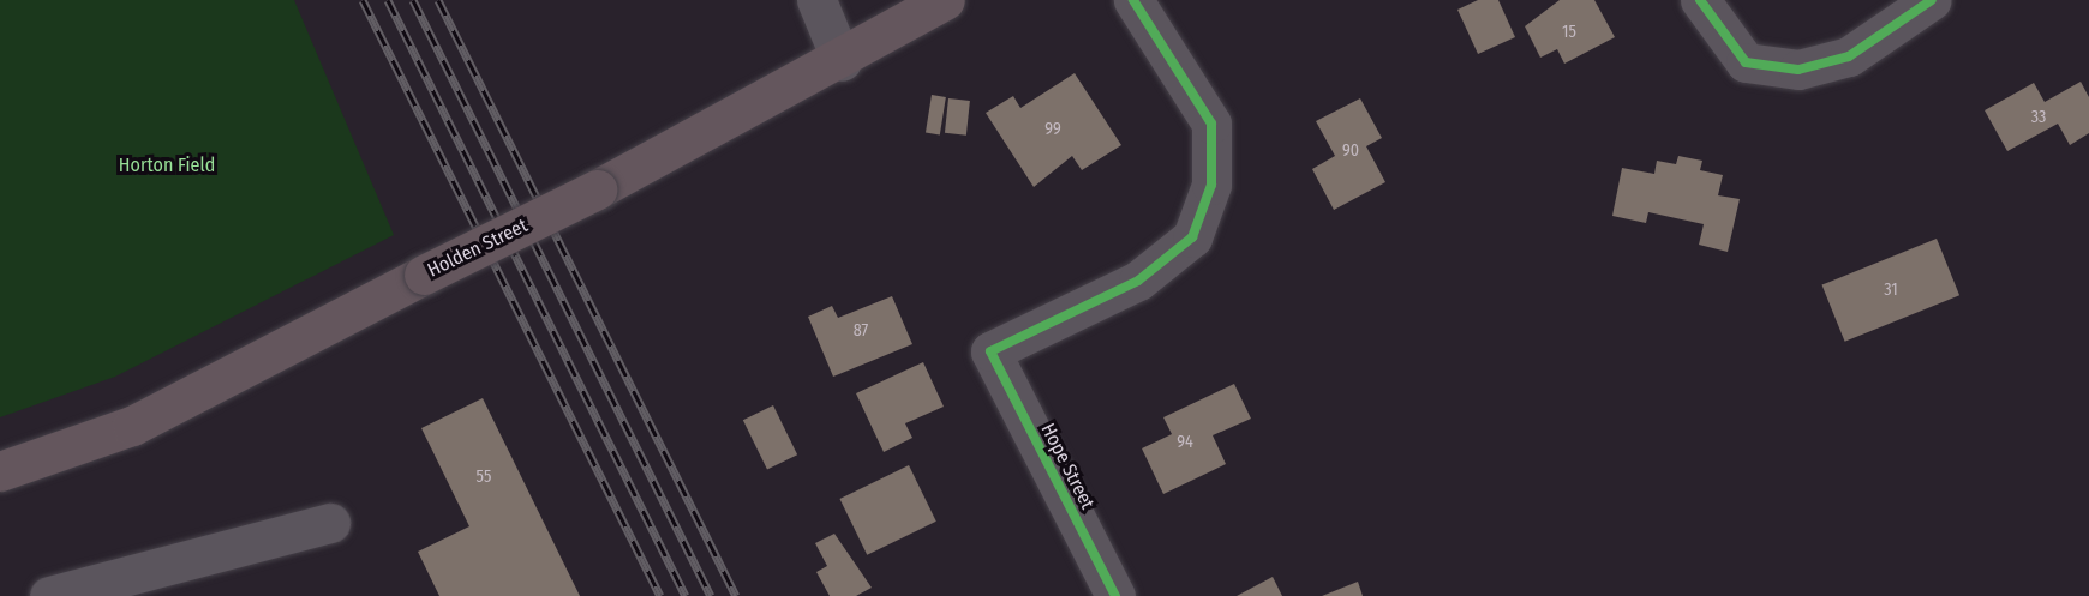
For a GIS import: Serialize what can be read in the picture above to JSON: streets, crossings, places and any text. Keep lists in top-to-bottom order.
{
  "streets": {
    "main road": ["Holden Street"],
    "street": ["Hope Street"]
  },
  "parks": ["Horton Field"],
  "house_numbers": [
    "15",
    "33",
    "99",
    "90",
    "31",
    "87",
    "94",
    "55"
  ]
}
